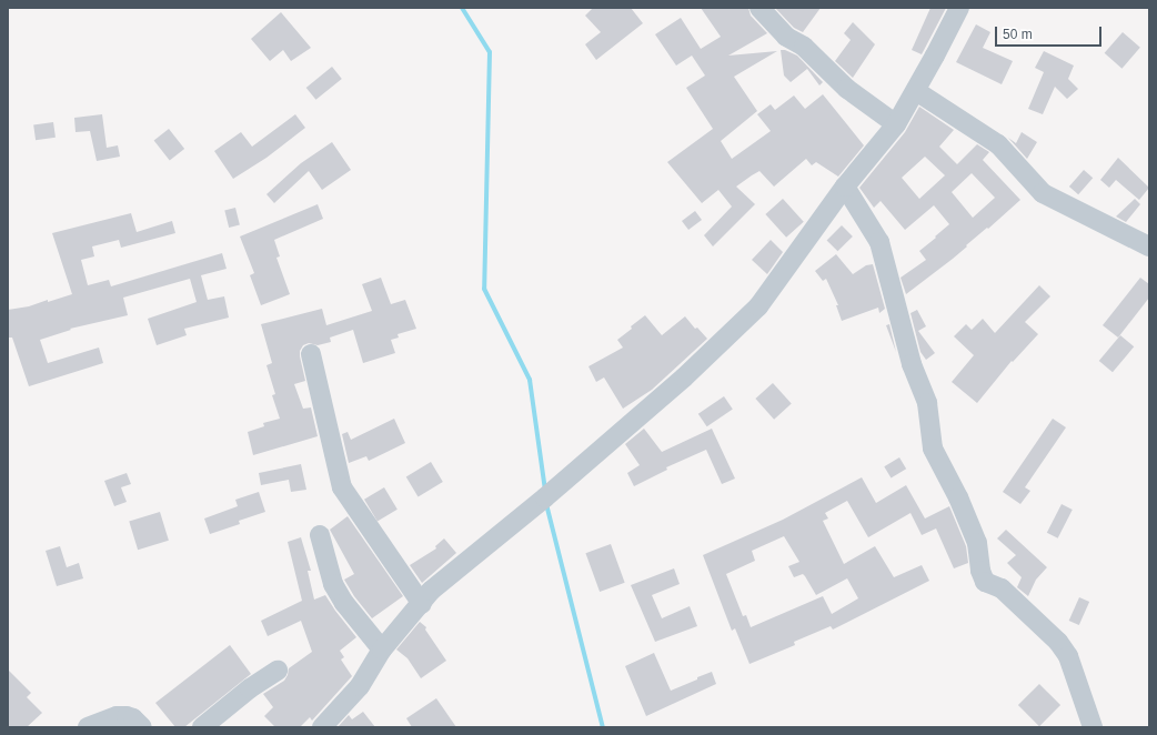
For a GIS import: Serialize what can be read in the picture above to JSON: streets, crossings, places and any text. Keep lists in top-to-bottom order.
{
  "scale_bar": "50 m"
}
